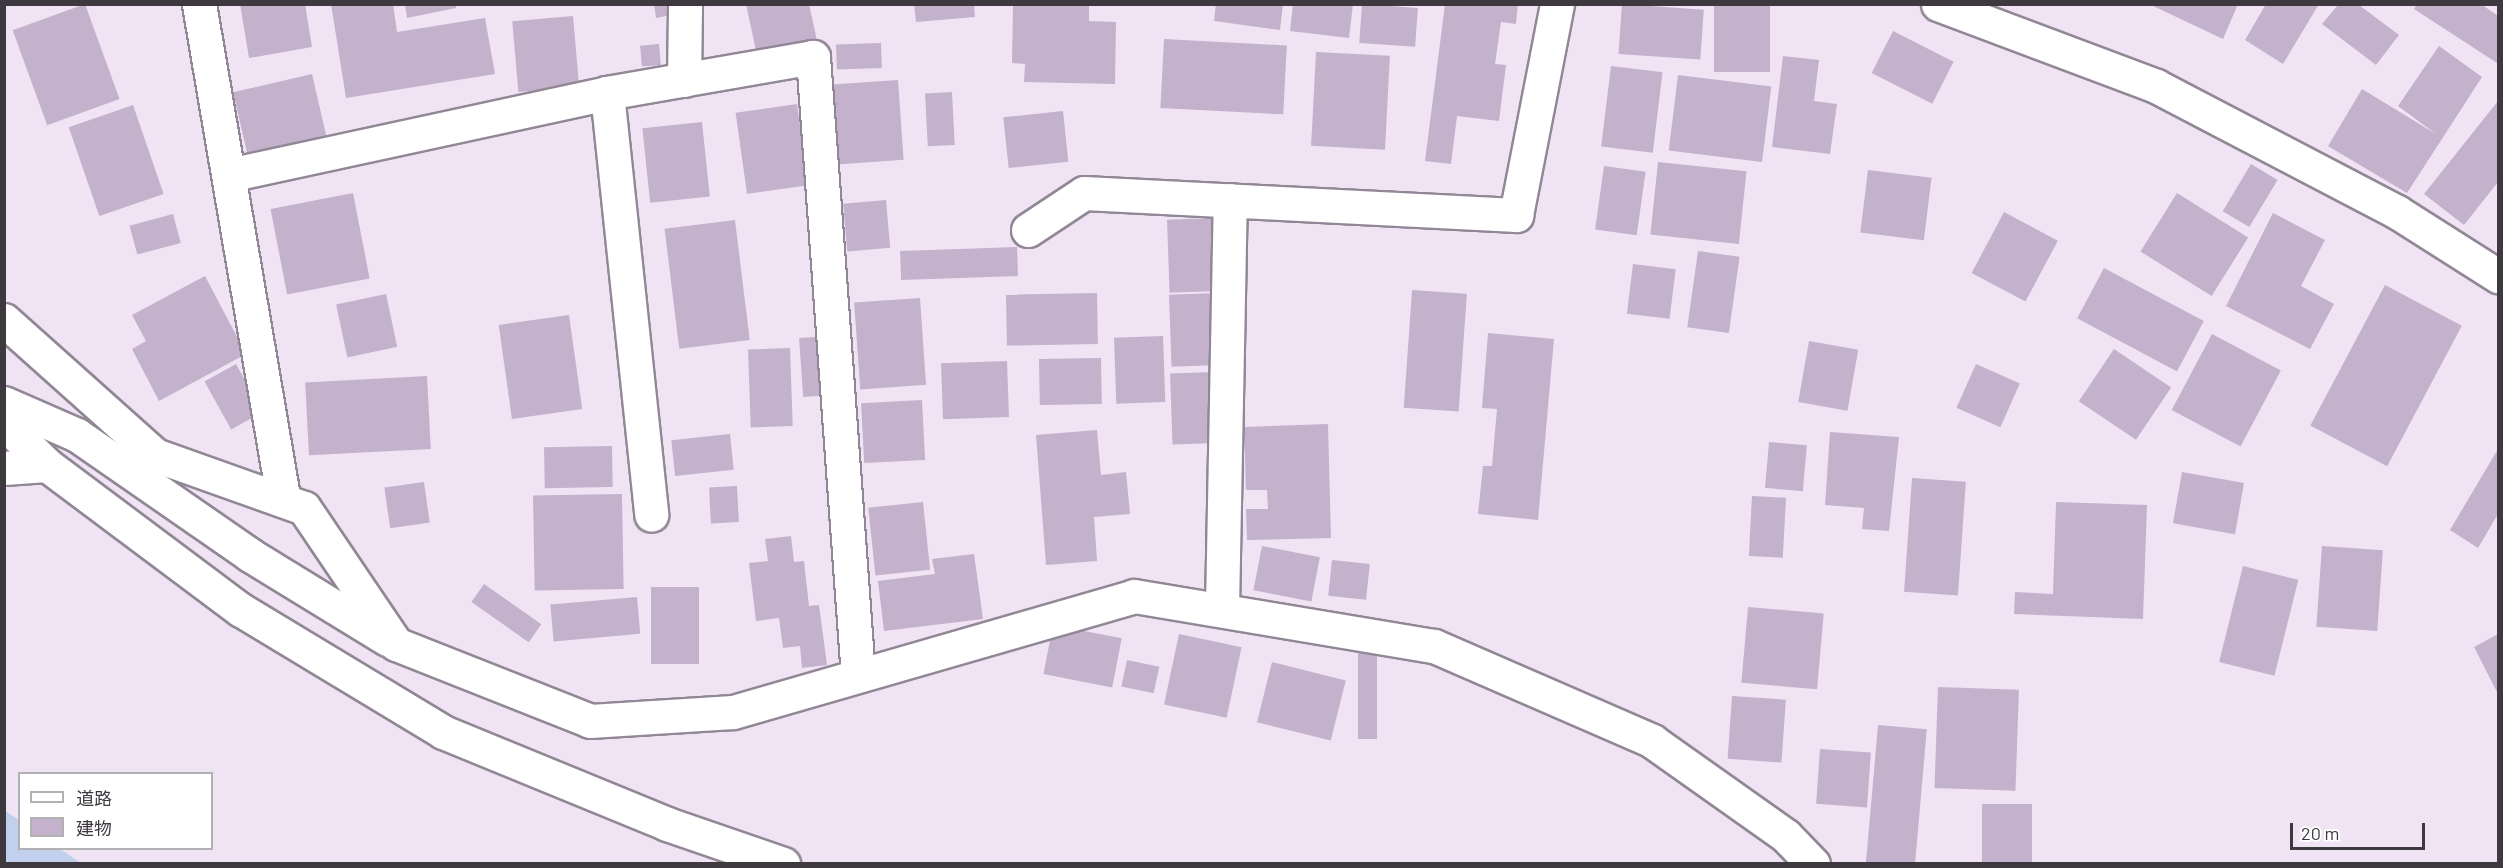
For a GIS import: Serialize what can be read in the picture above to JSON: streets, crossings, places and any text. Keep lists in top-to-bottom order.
{
  "legend": ["道路", "建物"],
  "scale_bar": "20 m"
}
